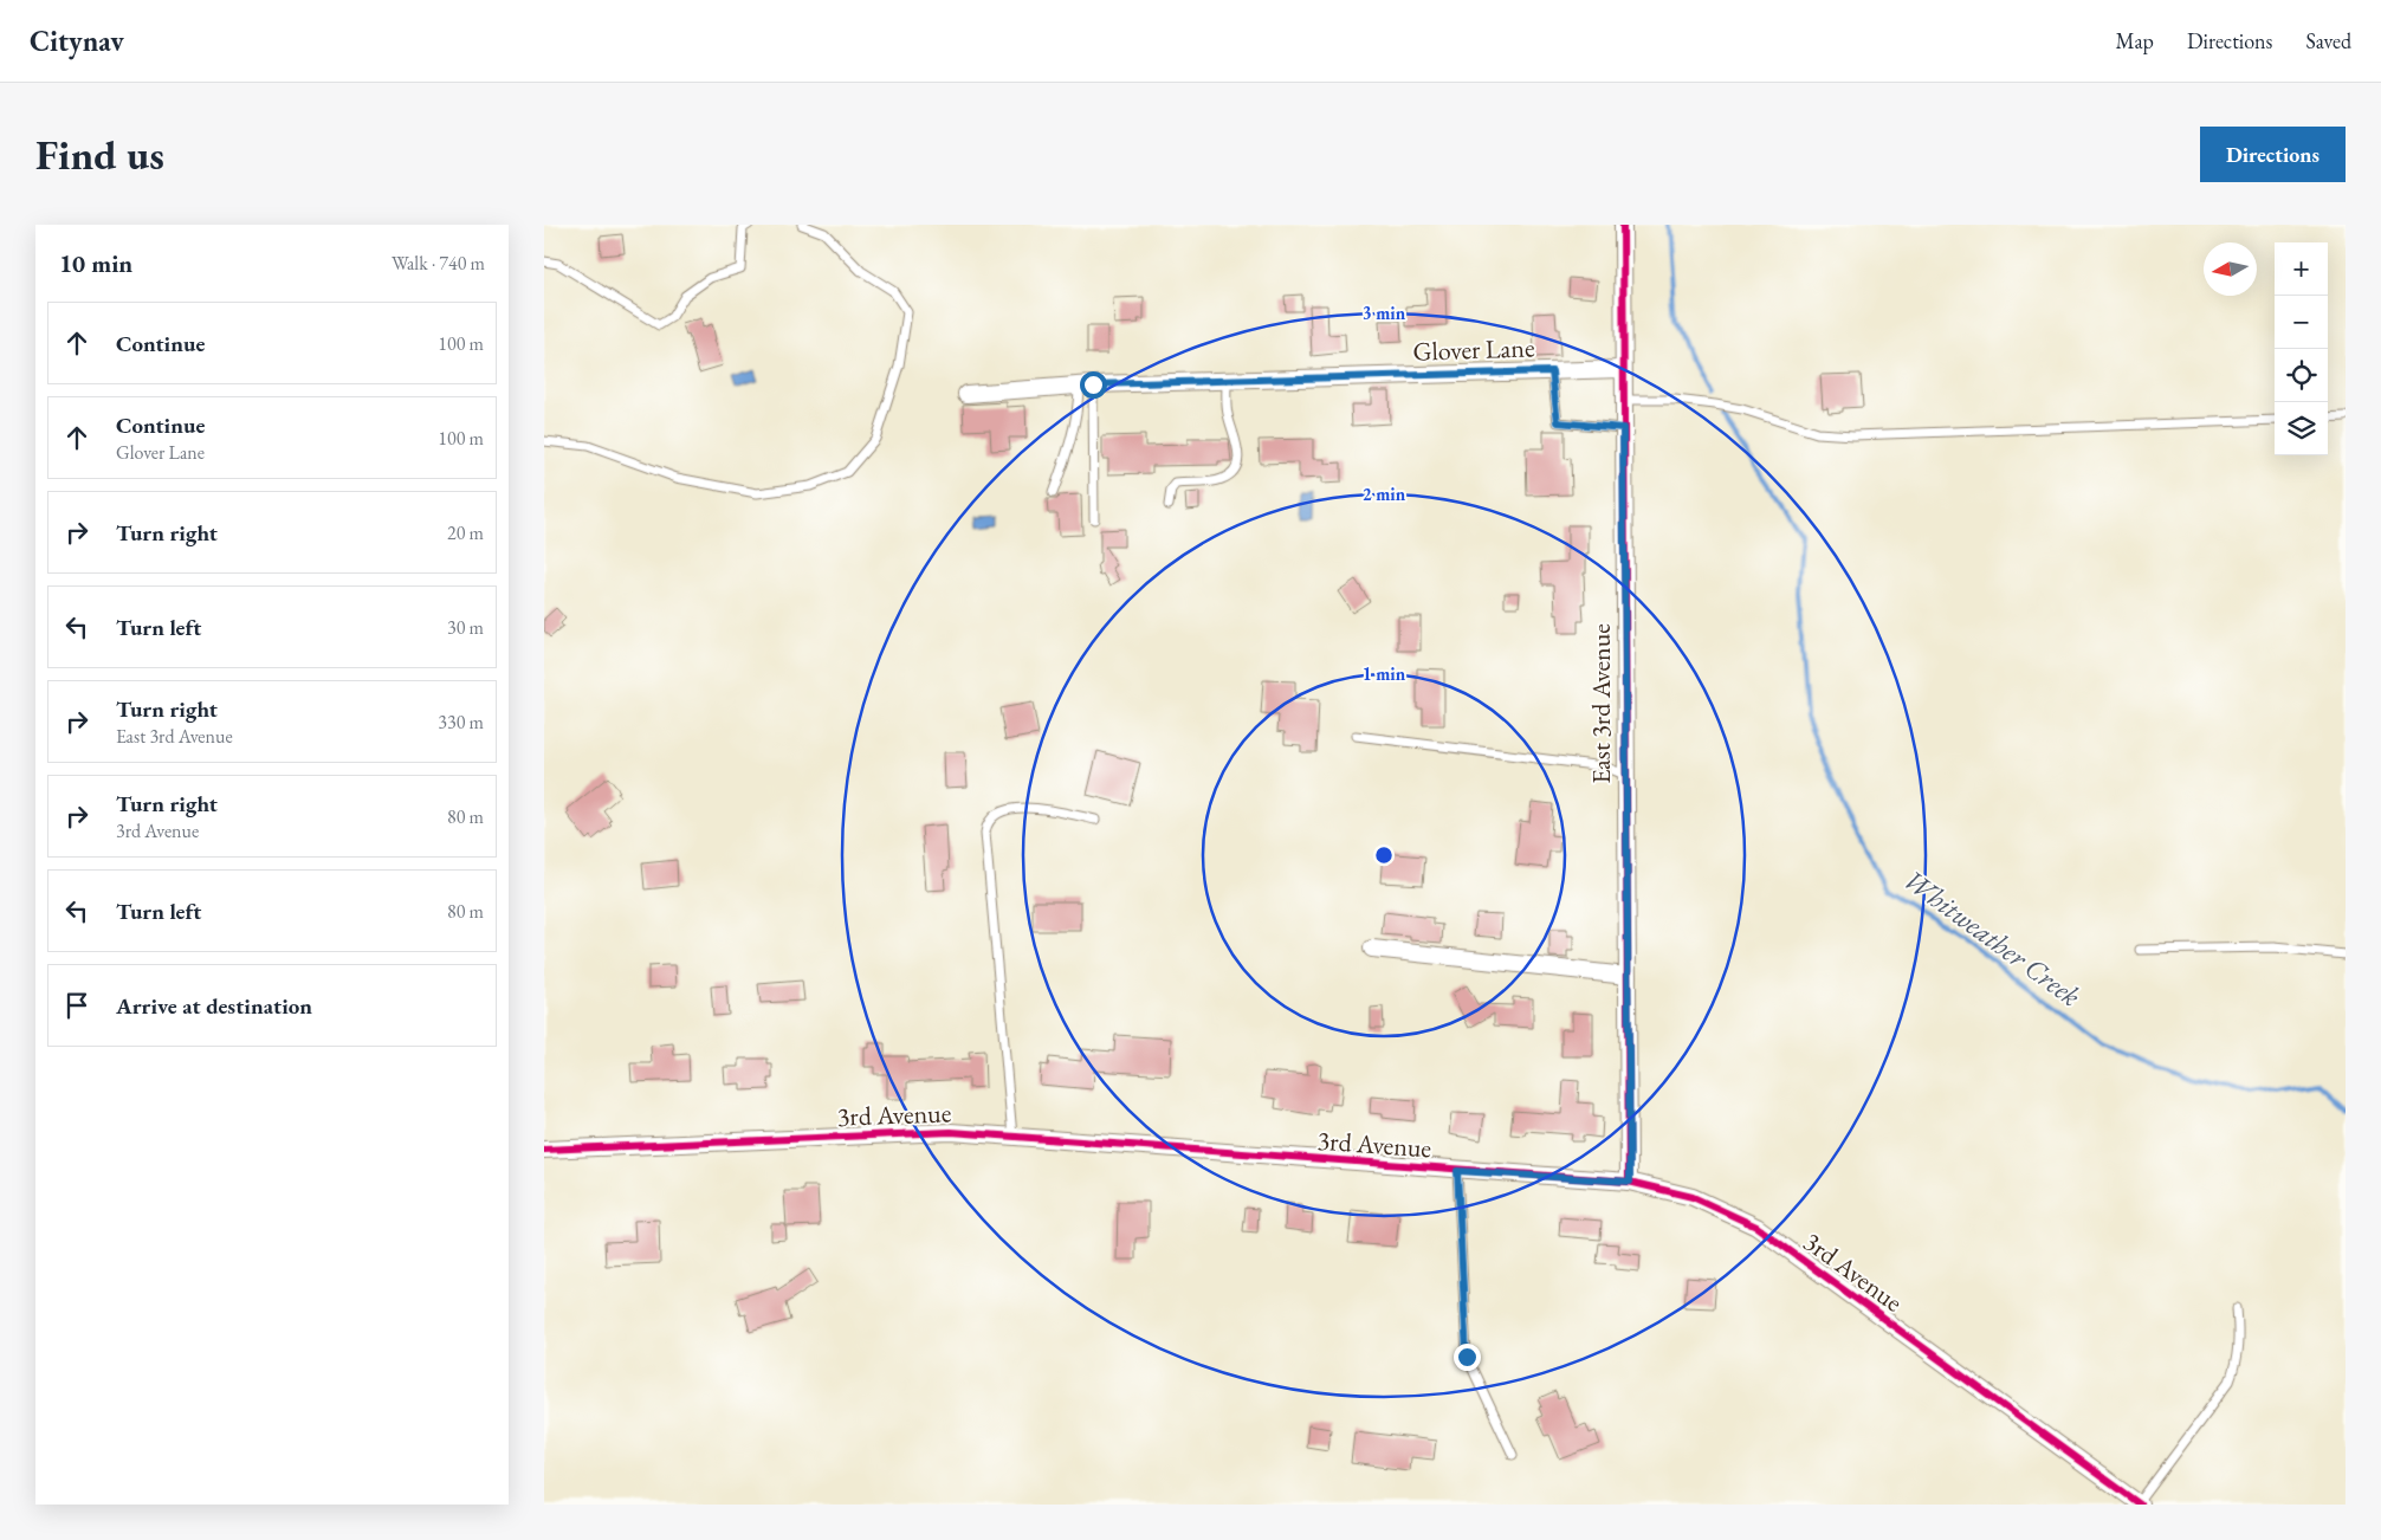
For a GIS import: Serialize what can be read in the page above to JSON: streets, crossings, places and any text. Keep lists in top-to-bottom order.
{
  "streets": {
    "street": ["Glover Lane", "East 3rd Avenue", "3rd Avenue"]
  },
  "crossings": [
    ["Glover Lane", "East 3rd Avenue"],
    ["East 3rd Avenue", "3rd Avenue"]
  ],
  "water": ["Whitweather Creek"],
  "north": "left",
  "page": {
    "header": "Citynav",
    "nav": ["Map", "Directions", "Saved"],
    "buttons": "Directions",
    "title": "Find us",
    "heading": ["10 min", "Walk · 740 m"],
    "map_buttons": ["+", "−"],
    "list": [
      ["Continue", "100 m"],
      ["Continue", "Glover Lane", "100 m"],
      ["Turn right", "20 m"],
      ["Turn left", "30 m"],
      ["Turn right", "East 3rd Avenue", "330 m"],
      ["Turn right", "3rd Avenue", "80 m"],
      ["Turn left", "80 m"],
      "Arrive at destination"
    ]
  },
  "rings": ["3 min", "2 min", "1 min"]
}
